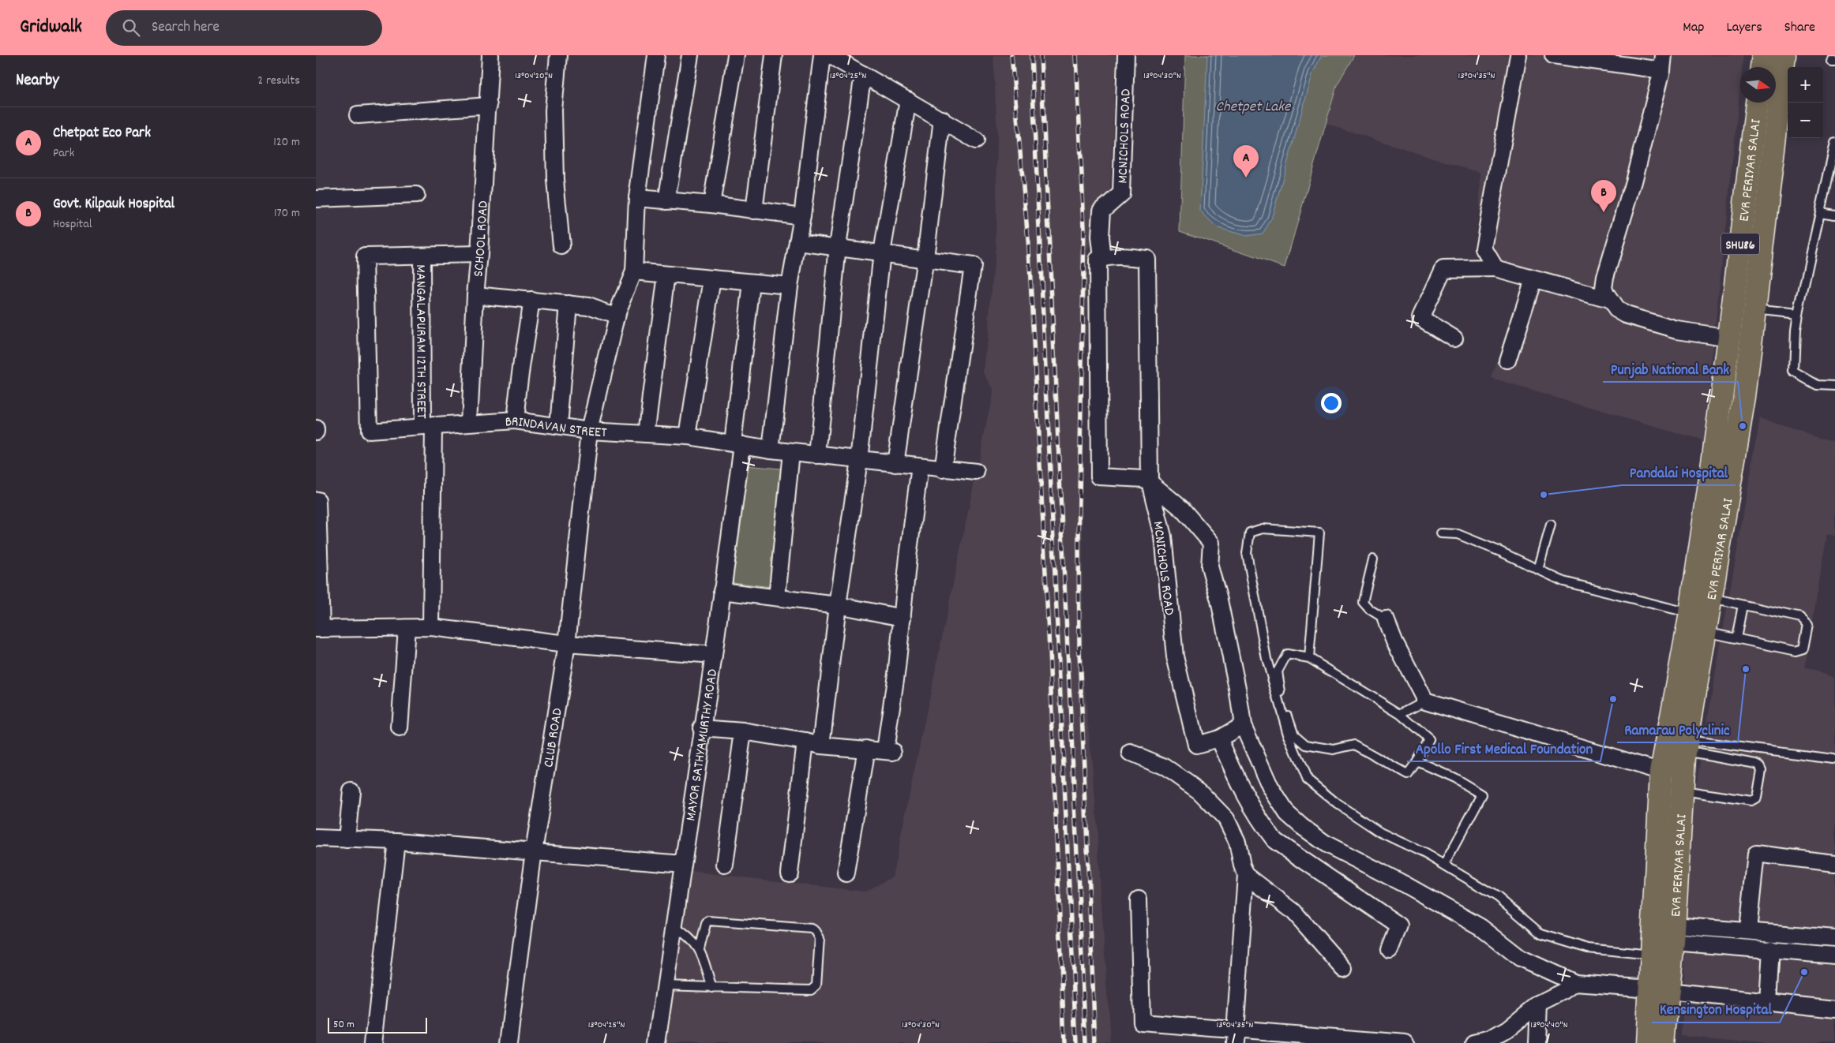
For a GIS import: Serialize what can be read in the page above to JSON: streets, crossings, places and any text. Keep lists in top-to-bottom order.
{
  "streets": {
    "main road": ["EVR PERIYAR SALAI", "SHU86"],
    "street": [
      "MCNICHOLS ROAD",
      "SCHOOL ROAD",
      "MANGALAPURAM 12TH STREET",
      "BRINDAVAN STREET",
      "CLUB ROAD",
      "MAYOR SATHYAMURTHY ROAD"
    ]
  },
  "crossings": [
    ["SCHOOL ROAD", "BRINDAVAN STREET"],
    ["MANGALAPURAM 12TH STREET", "BRINDAVAN STREET"],
    ["BRINDAVAN STREET", "CLUB ROAD"],
    ["BRINDAVAN STREET", "MAYOR SATHYAMURTHY ROAD"]
  ],
  "water": ["Chetpet Lake"],
  "places": [
    "Punjab National Bank",
    "Pandalai Hospital",
    "Ramarau Polyclinic",
    "Apollo First Medical Foundation",
    "Kensington Hospital"
  ],
  "scale_bar": "50 m",
  "north": "right",
  "page": {
    "header": "Gridwalk",
    "search": "Search here",
    "nav": ["Map", "Layers", "Share"],
    "heading": ["Nearby", "2 results"],
    "map_buttons": ["+", "−"],
    "list": [
      {
        "mark": "A",
        "name": "Chetpat Eco Park",
        "note": "Park",
        "value": "120 m"
      },
      {
        "mark": "B",
        "name": "Govt. Kilpauk Hospital",
        "note": "Hospital",
        "value": "170 m"
      }
    ],
    "pins": ["A", "B"],
    "scale": "50 m"
  },
  "coordinates": [
    "13°04'25\"N",
    "13°04'30\"N",
    "13°04'35\"N",
    "13°04'20\"N",
    "13°04'40\"N"
  ]
}
